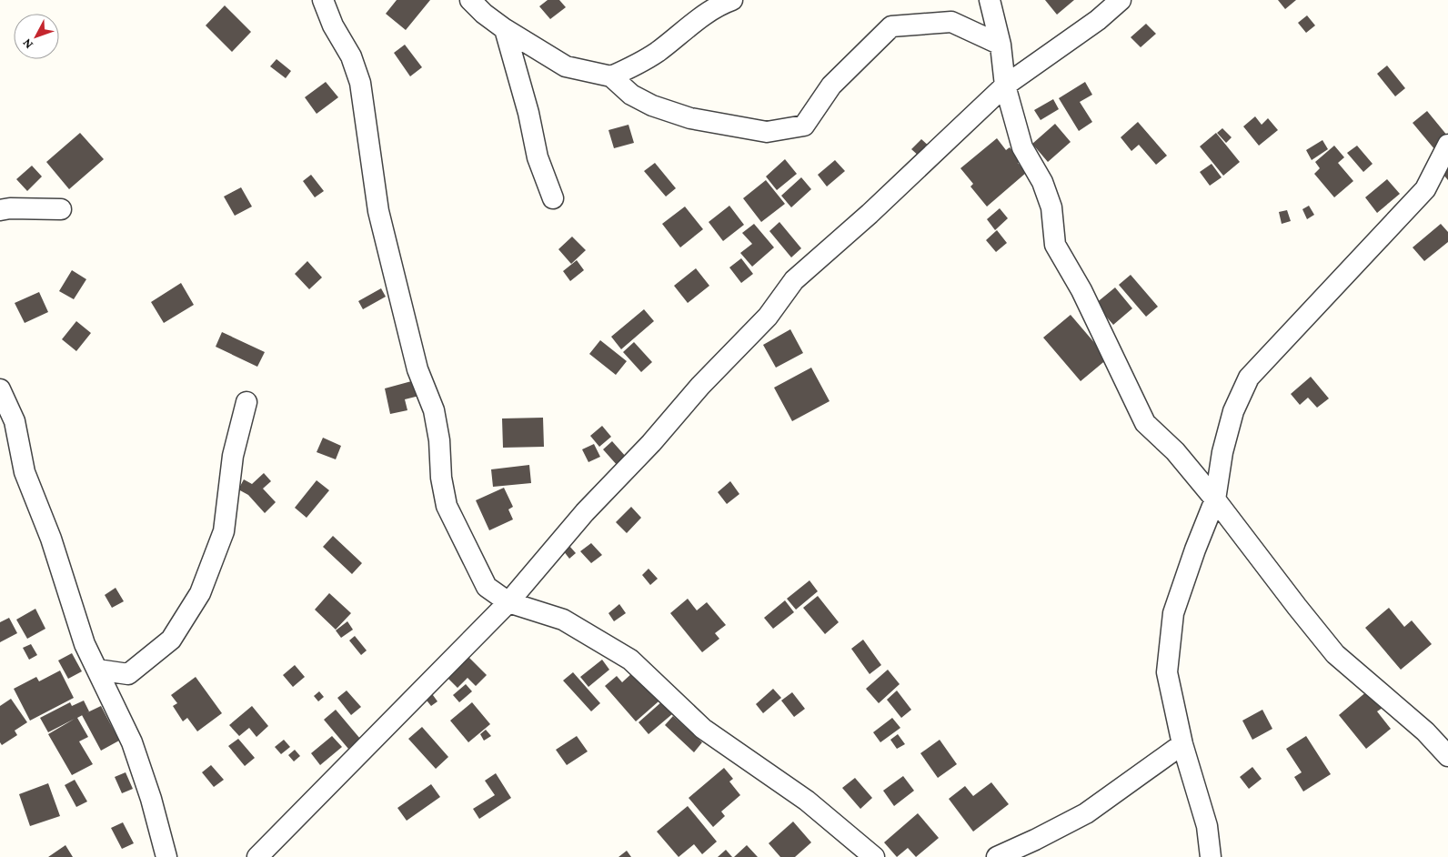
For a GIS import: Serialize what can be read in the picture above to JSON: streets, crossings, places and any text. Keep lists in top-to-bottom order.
{
  "north": "bottom left"
}
